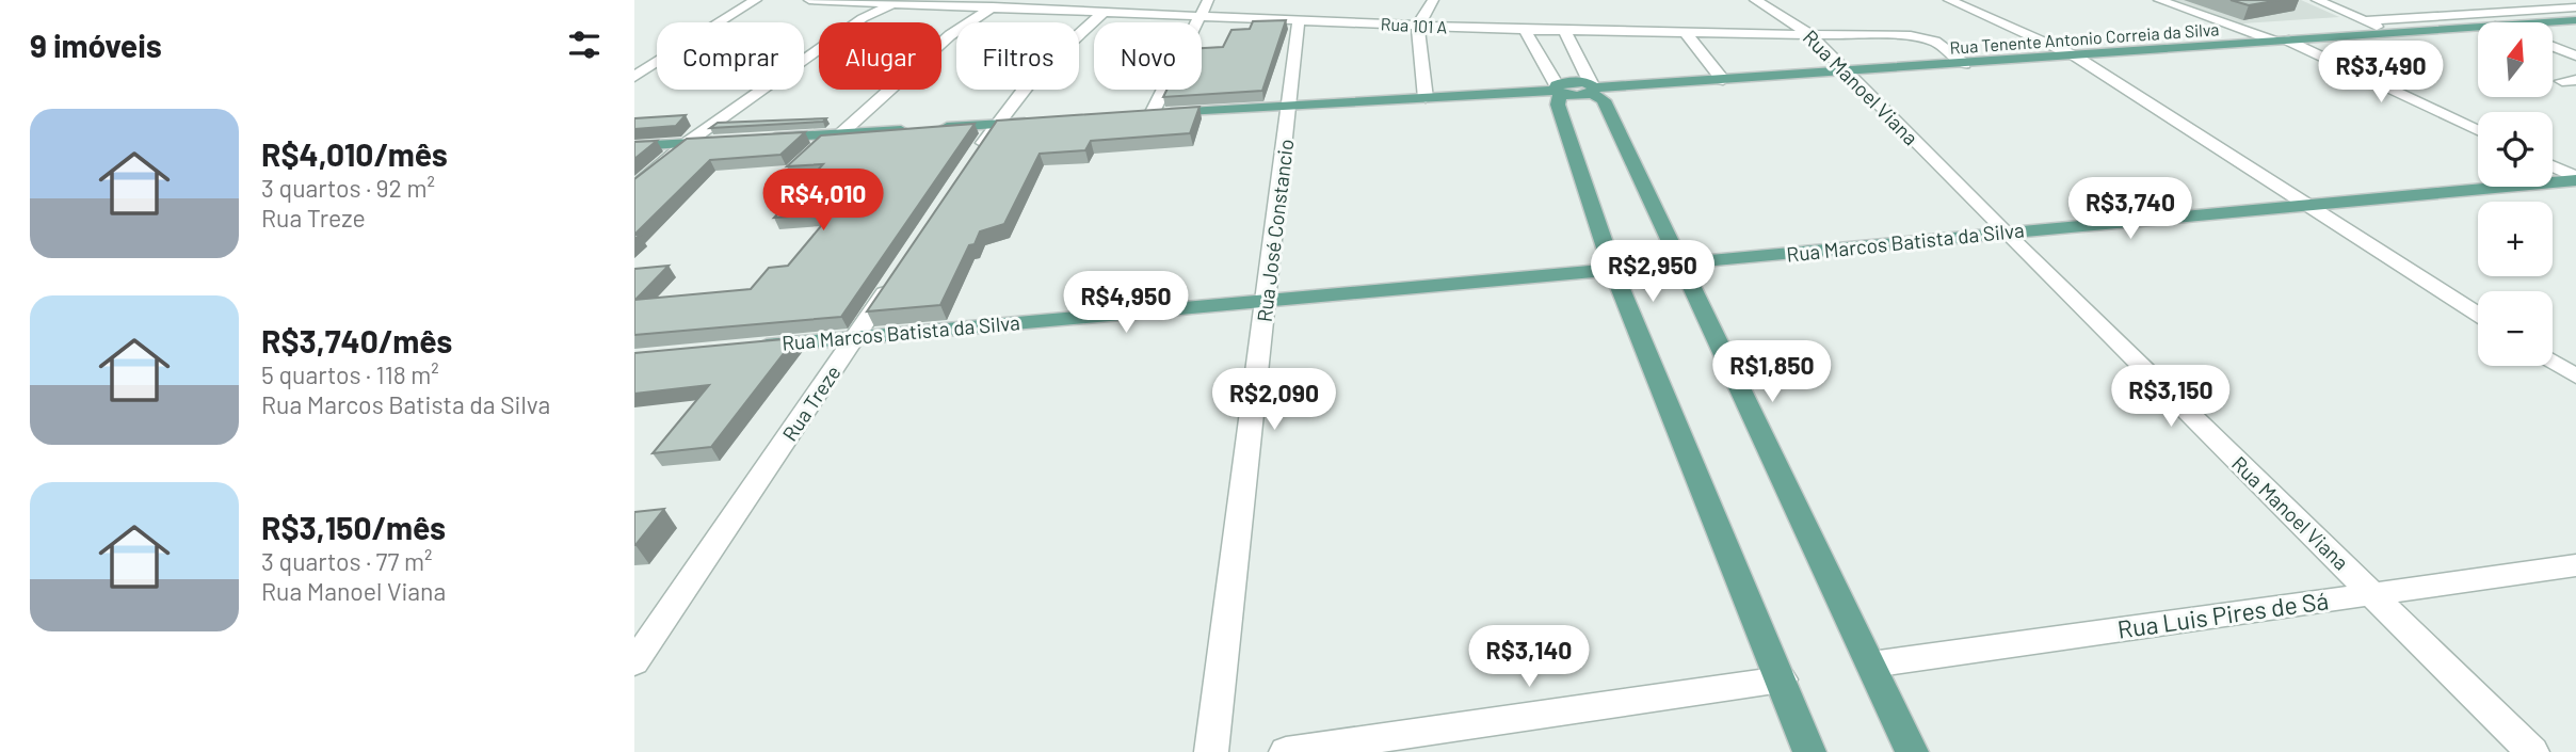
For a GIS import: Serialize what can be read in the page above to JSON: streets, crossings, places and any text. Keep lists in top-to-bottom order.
{
  "streets": {
    "main road": ["Rua Tenente Antonio Correia da Silva", "Rua Marcos Batista da Silva"],
    "street": [
      "Rua 101 A",
      "Rua Manoel Viana",
      "Rua José Constancio",
      "Rua Treze",
      "Rua Luis Pires de Sá"
    ]
  },
  "crossings": [
    ["Rua 101 A", "Rua Tenente Antonio Correia da Silva"],
    ["Rua 101 A", "Rua Manoel Viana"],
    ["Rua 101 A", "Rua José Constancio"],
    ["Rua Tenente Antonio Correia da Silva", "Rua Manoel Viana"],
    ["Rua Tenente Antonio Correia da Silva", "Rua José Constancio"],
    ["Rua Manoel Viana", "Rua Marcos Batista da Silva"],
    ["Rua Manoel Viana", "Rua Luis Pires de Sá"],
    ["Rua José Constancio", "Rua Marcos Batista da Silva"],
    ["Rua Marcos Batista da Silva", "Rua Treze"]
  ],
  "north": "top",
  "page": {
    "heading": "9 imóveis",
    "map_buttons": ["+", "−"],
    "chip": [
      "Comprar",
      "Alugar",
      "Filtros",
      "Novo"
    ],
    "price": [
      "R$3,490",
      "R$4,010",
      "R$3,740",
      "R$2,950",
      "R$4,950",
      "R$1,850",
      "R$3,150",
      "R$2,090",
      "R$3,140"
    ],
    "list": [
      {
        "name": "R$4,010/mês",
        "note": "3 quartos · 92 m² · Rua Treze"
      },
      {
        "name": "R$3,740/mês",
        "note": "5 quartos · 118 m² · Rua Marcos Batista da Silva"
      },
      {
        "name": "R$3,150/mês",
        "note": "3 quartos · 77 m² · Rua Manoel Viana"
      }
    ]
  }
}
